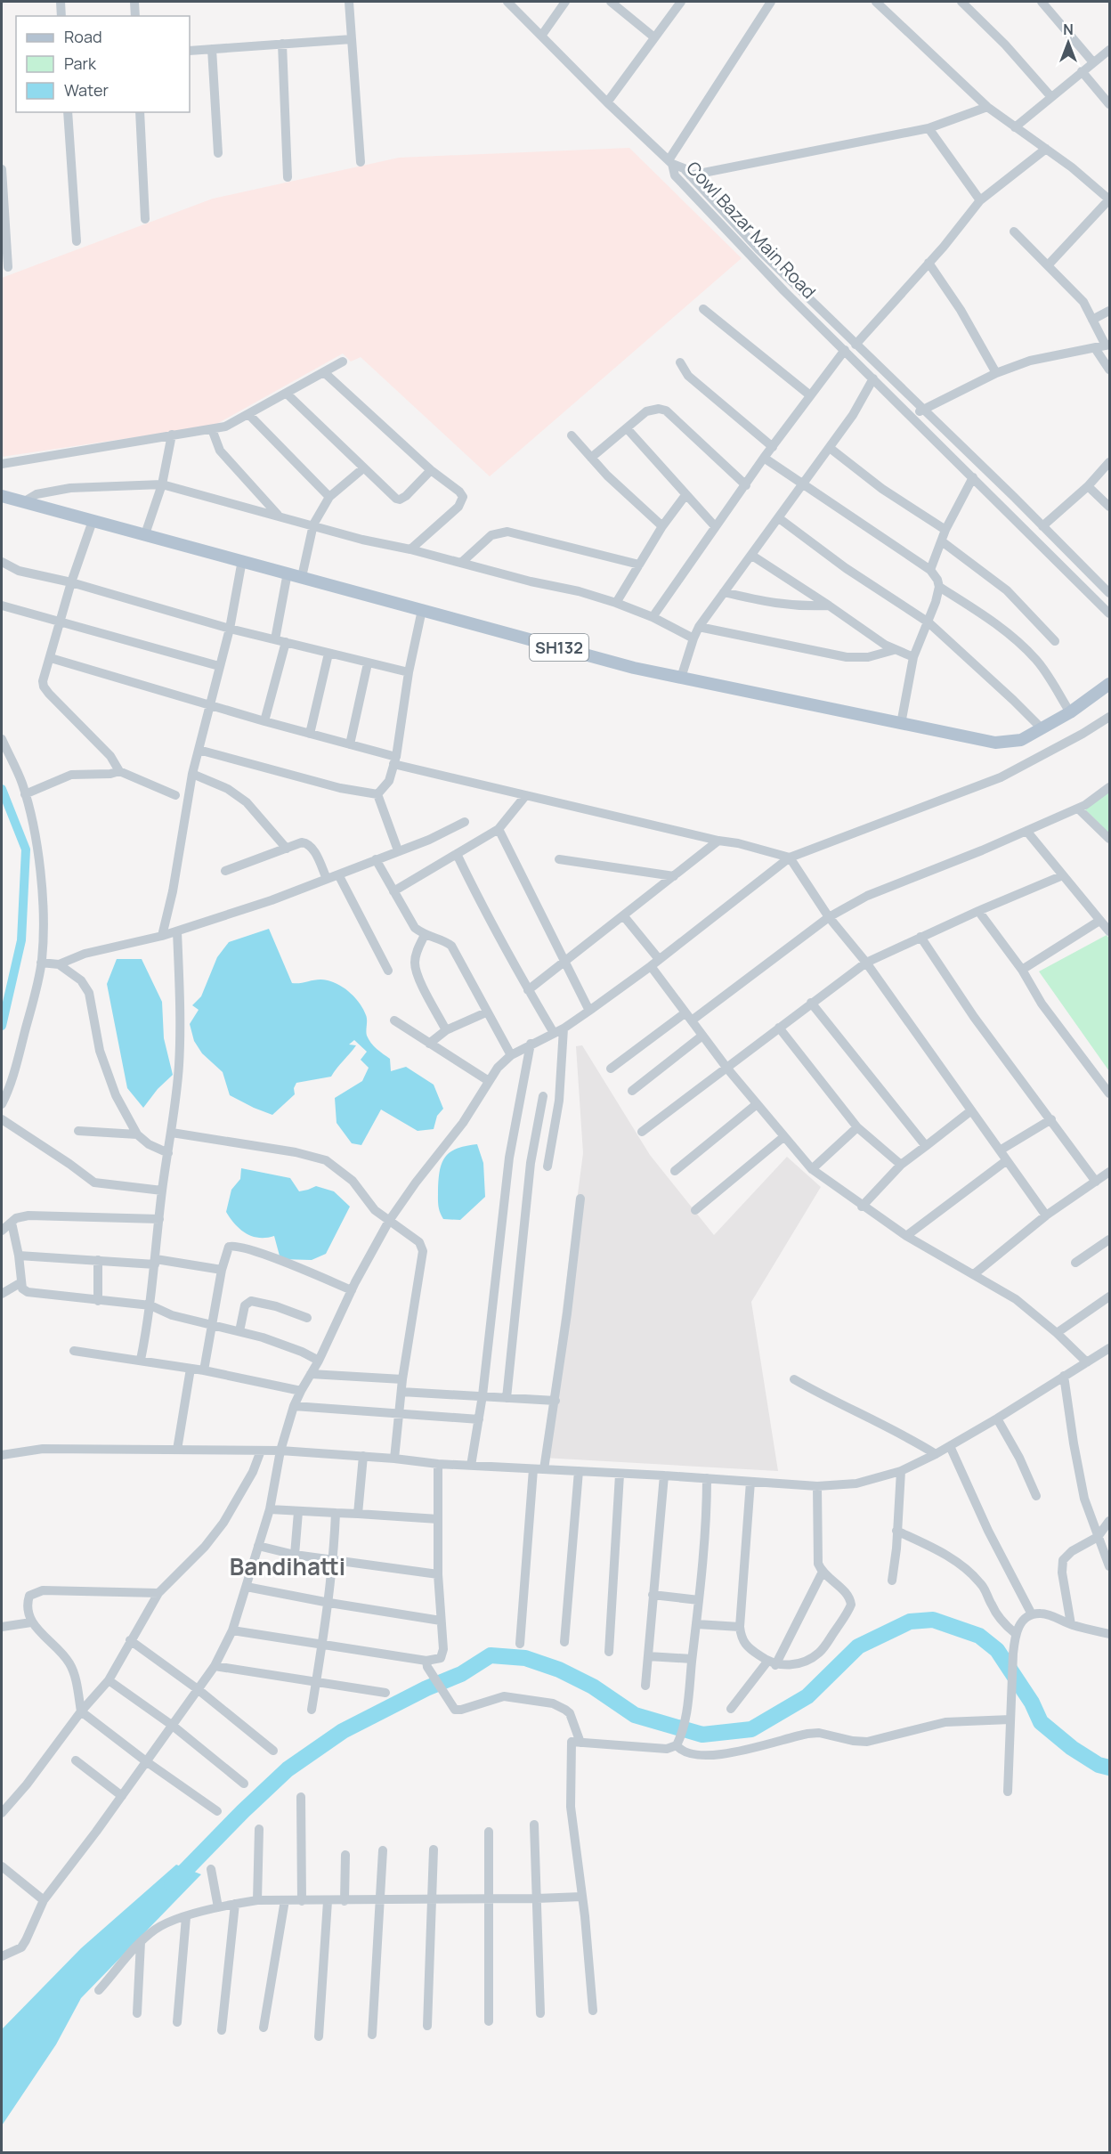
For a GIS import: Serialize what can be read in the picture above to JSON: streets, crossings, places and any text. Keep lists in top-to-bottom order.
{
  "streets": {
    "main road": ["SH132"],
    "street": ["Cowl Bazar Main Road"]
  },
  "districts": ["Bandihatti"],
  "legend": ["Road", "Park", "Water"],
  "north": "top"
}
